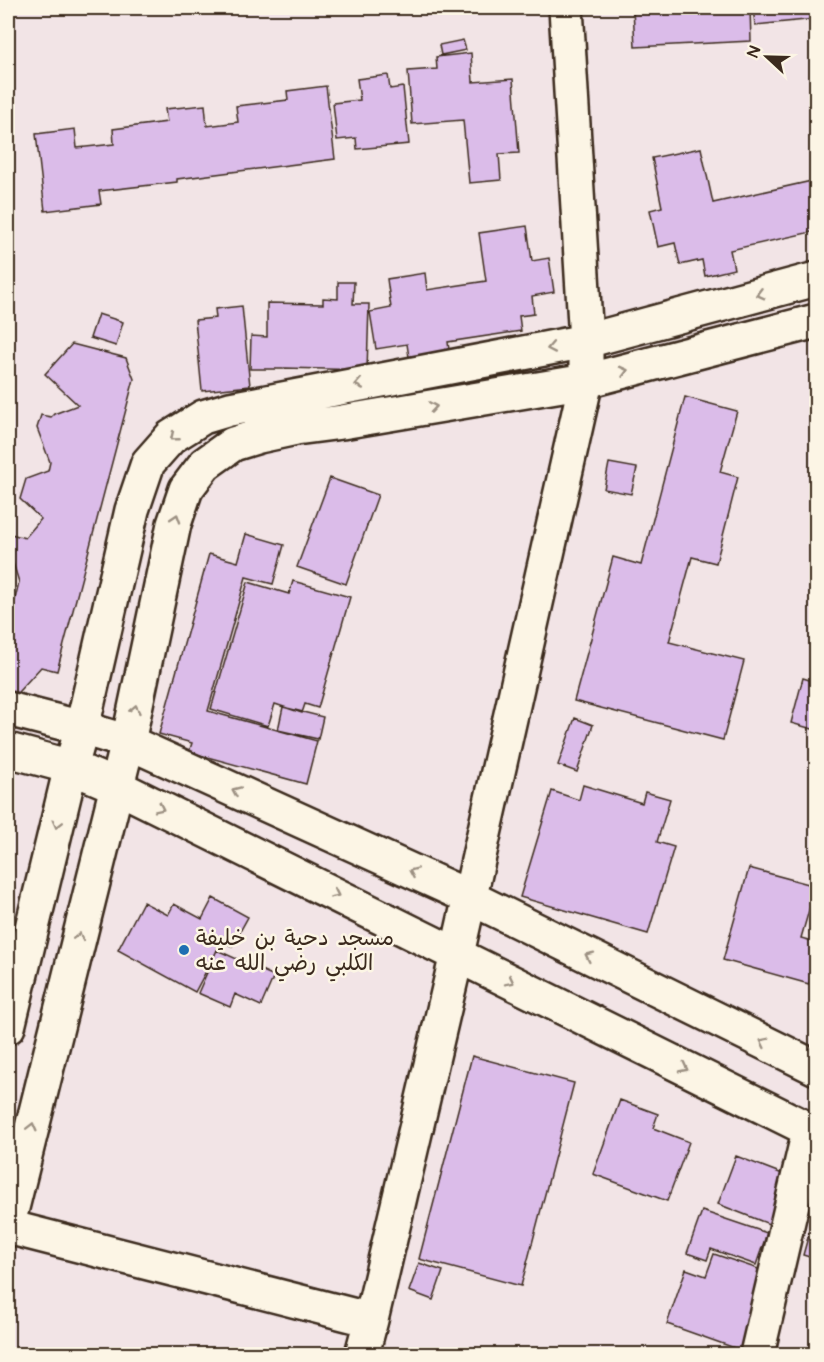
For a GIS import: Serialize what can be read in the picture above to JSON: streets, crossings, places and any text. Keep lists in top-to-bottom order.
{
  "places": ["مسجد دحية بن خليفة الكلبي رضي الله عنه"],
  "north": "left"
}
